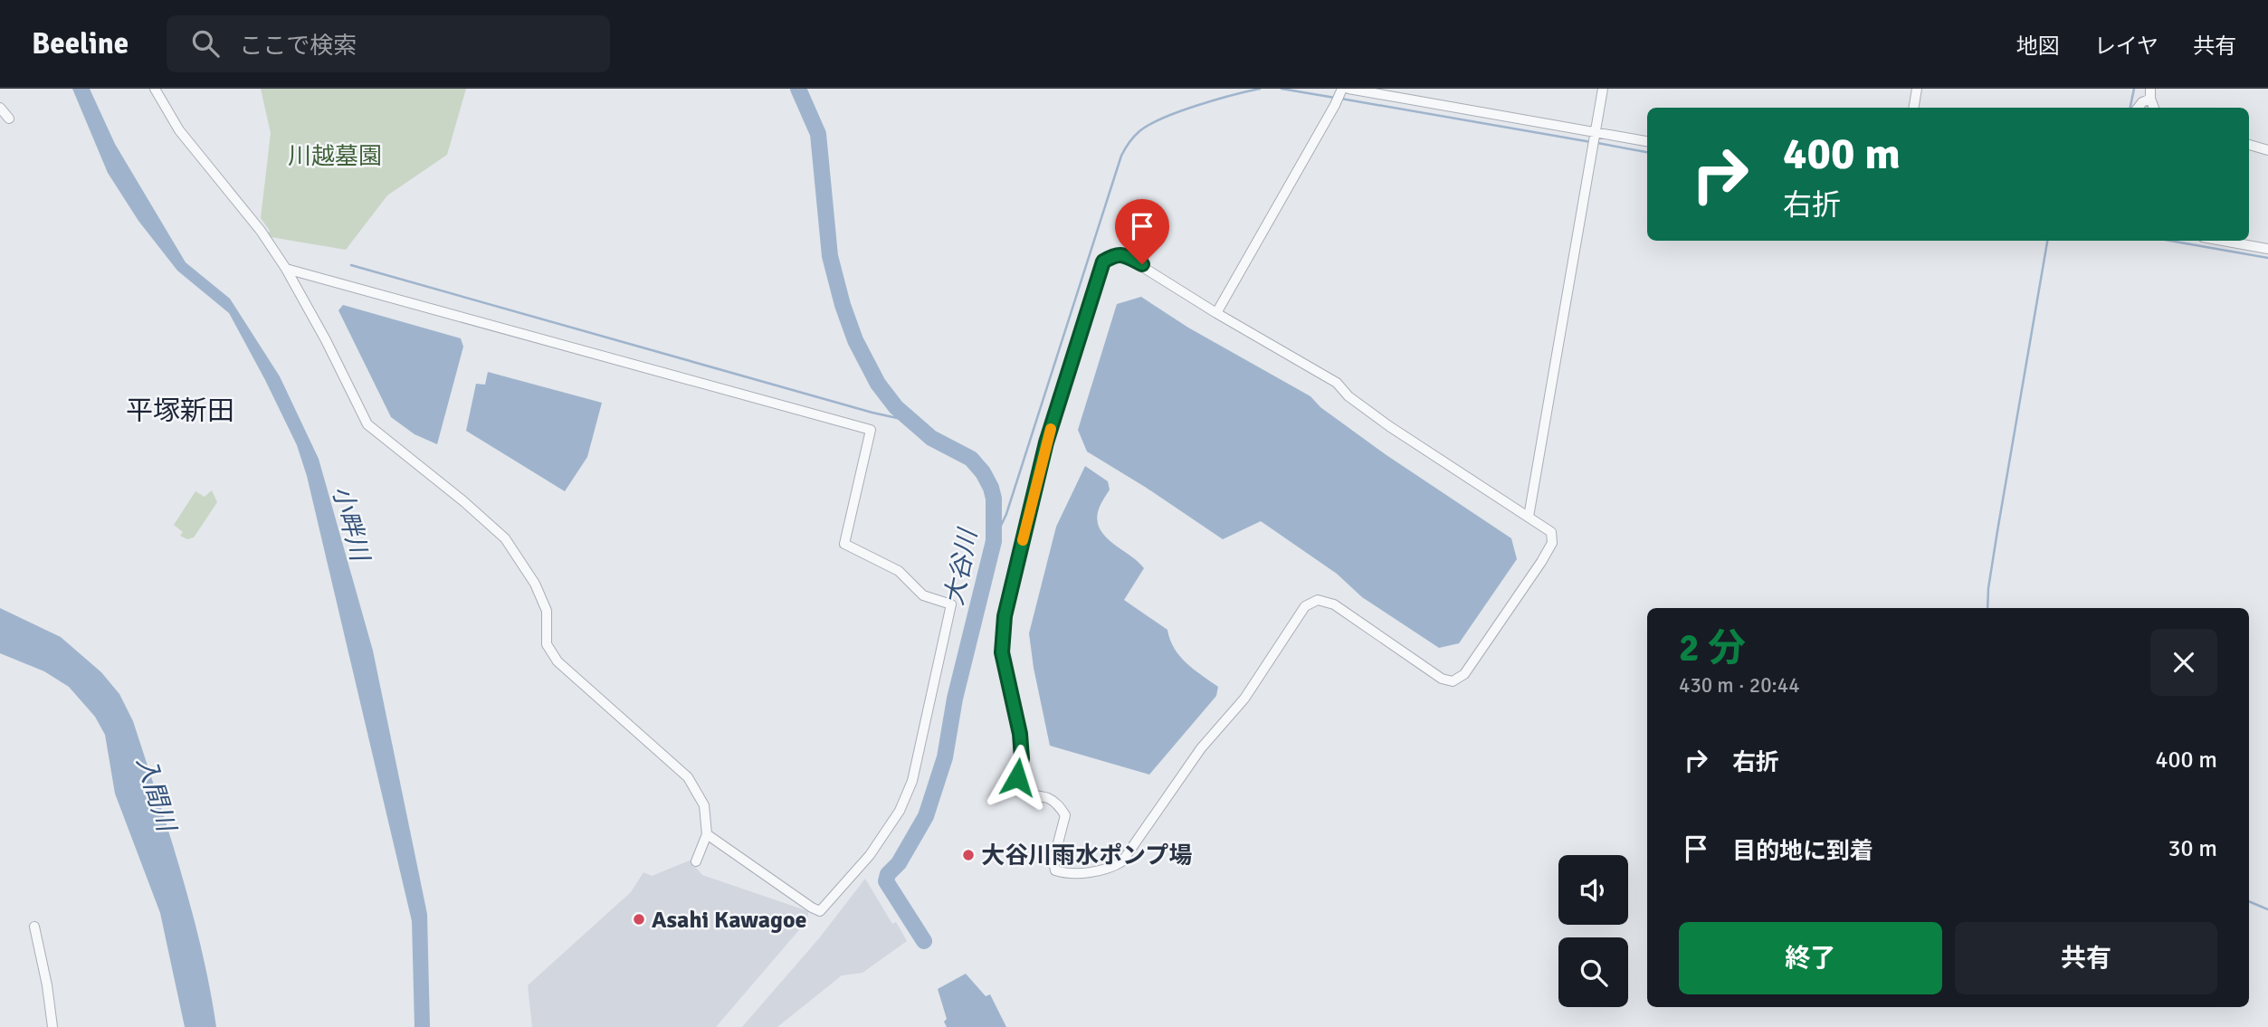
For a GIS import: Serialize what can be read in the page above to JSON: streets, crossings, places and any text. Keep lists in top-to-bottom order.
{
  "districts": ["平塚新田"],
  "water": ["小畔川", "大谷川", "入間川"],
  "parks": ["川越墓園"],
  "places": ["大谷川雨水ポンプ場", "Asahi Kawagoe"],
  "page": {
    "header": "Beeline",
    "search": "ここで検索",
    "nav": ["地図", "レイヤ", "共有"],
    "turn": ["400 m", "右折"],
    "heading": ["2 分", "430 m · 20:44"],
    "list": [
      {
        "name": "右折",
        "value": "400 m"
      },
      {
        "name": "目的地に到着",
        "value": "30 m"
      }
    ],
    "buttons": ["終了", "共有"]
  }
}
